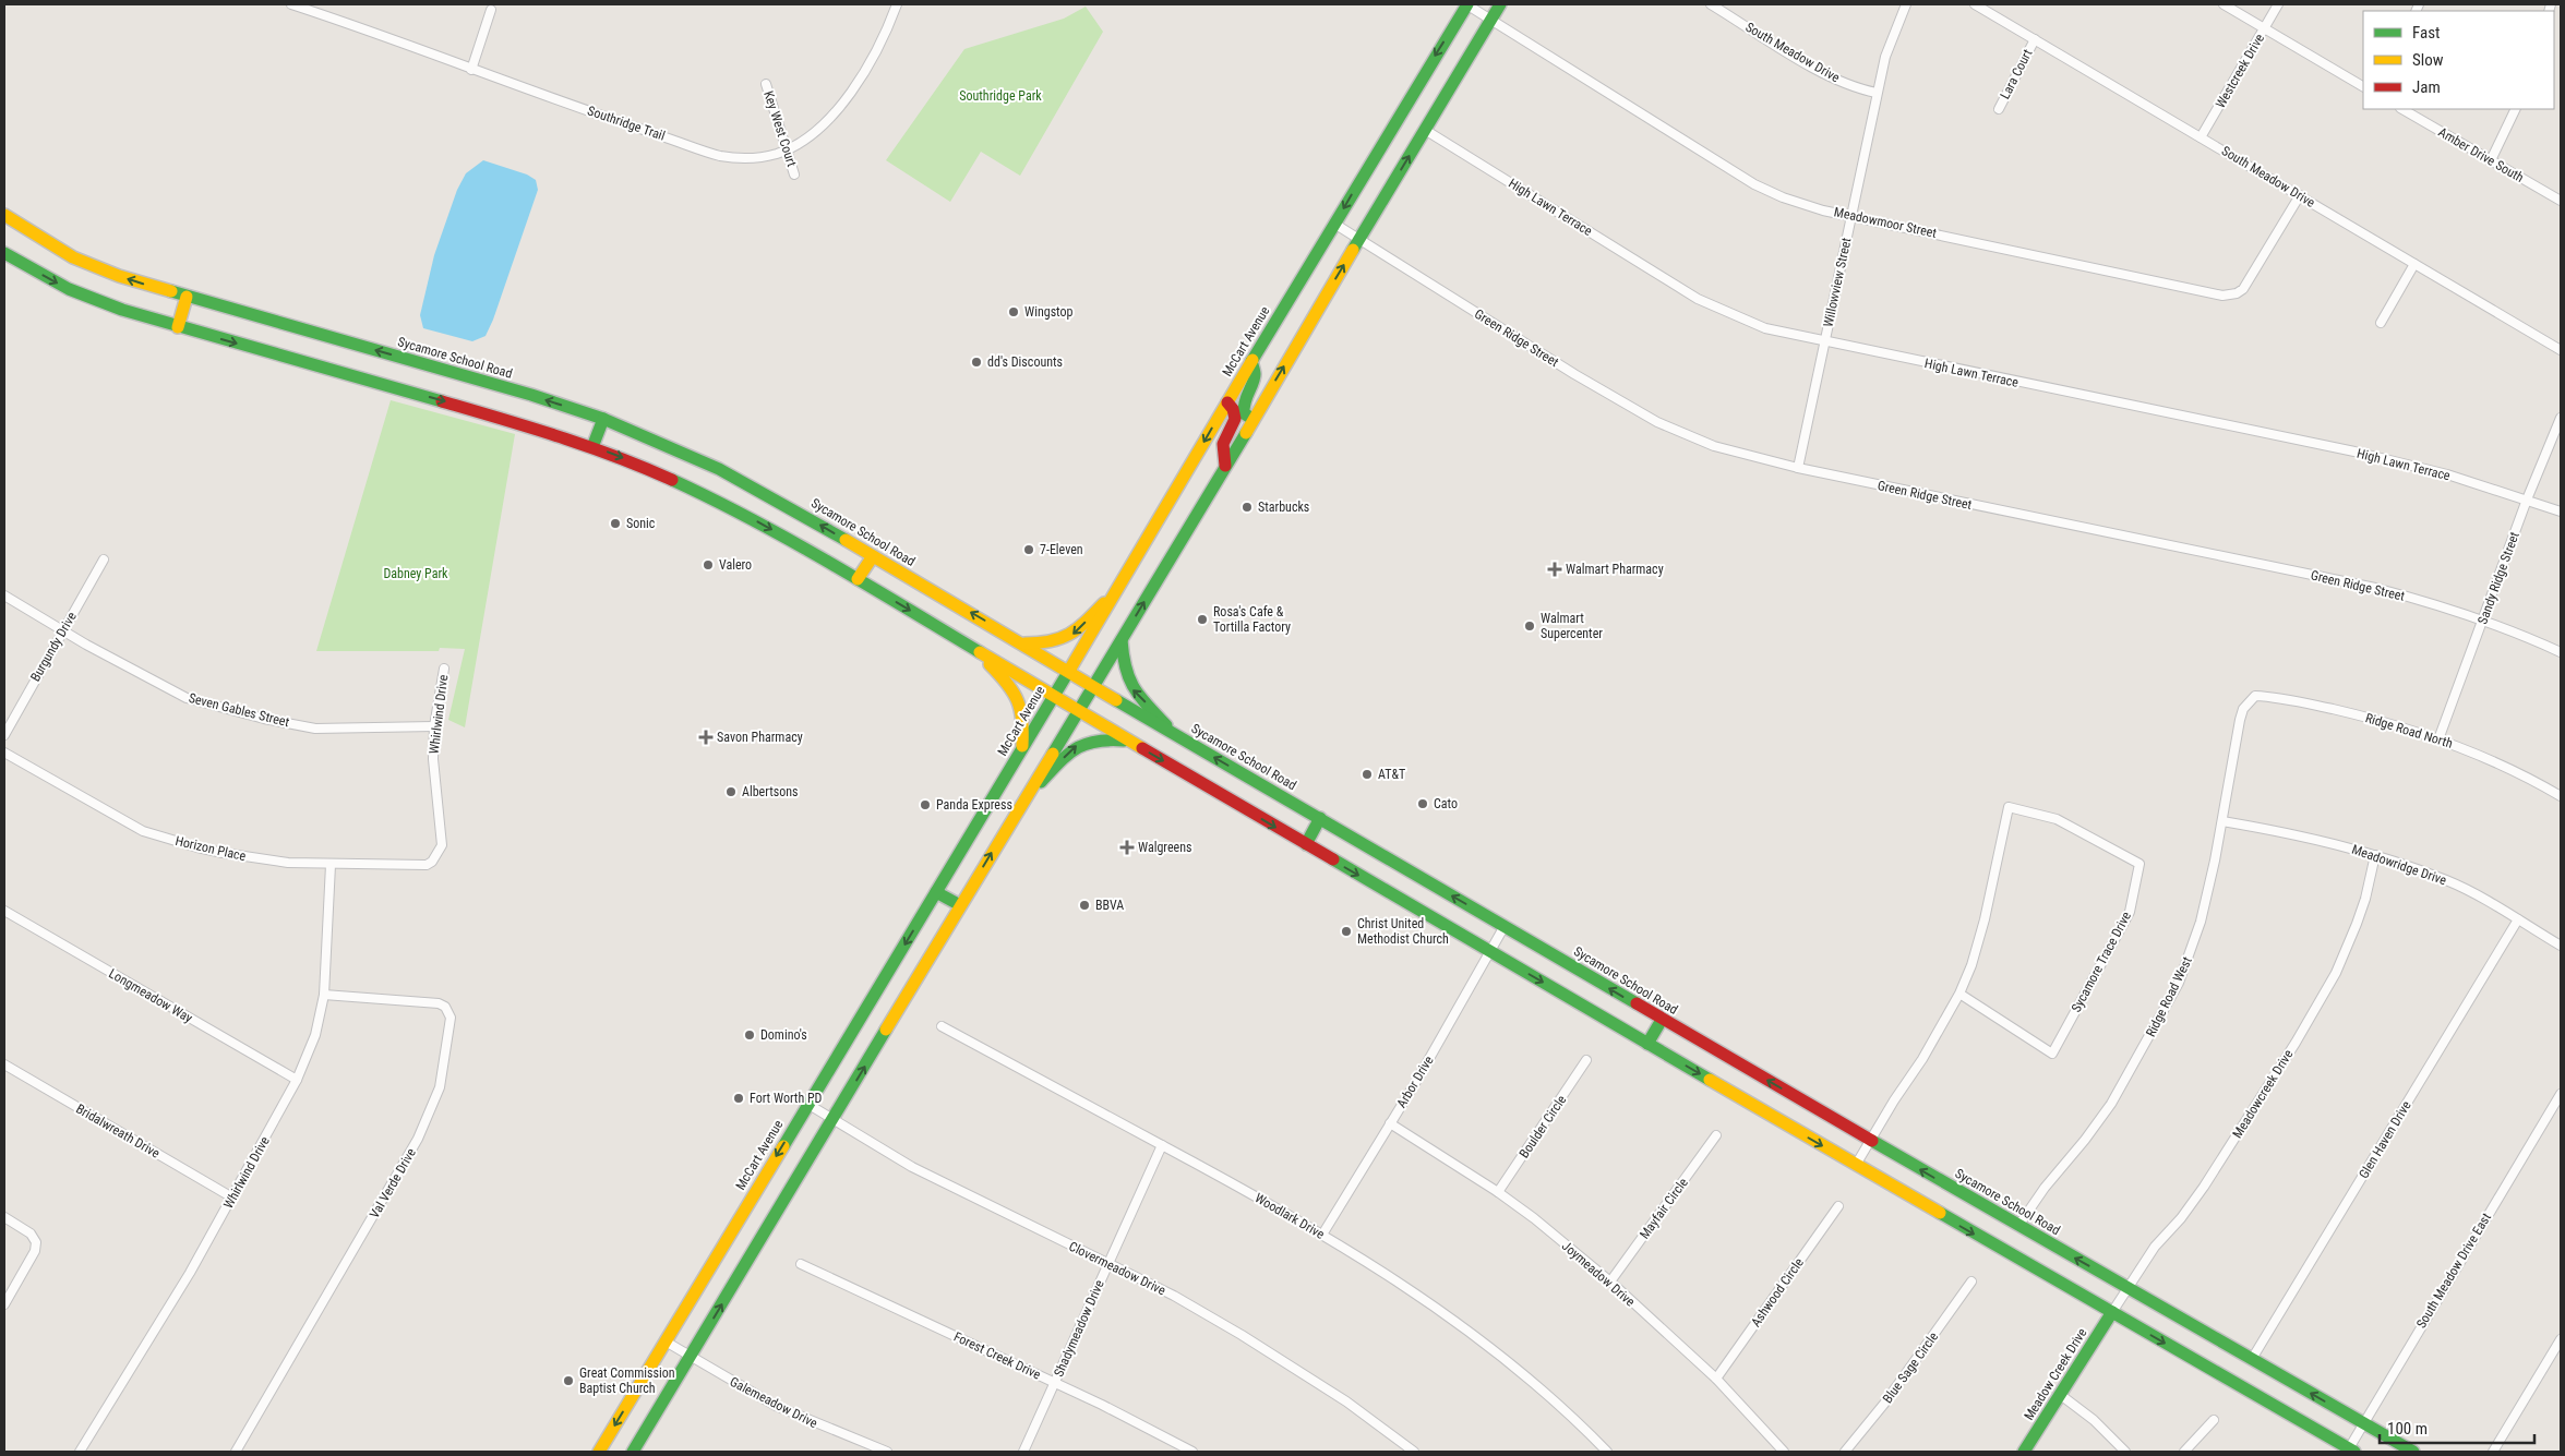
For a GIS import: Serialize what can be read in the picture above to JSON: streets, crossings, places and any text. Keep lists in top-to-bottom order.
{
  "streets": {
    "main road": ["McCart Avenue", "Sycamore School Road", "Meadow Creek Drive"],
    "street": [
      "South Meadow Drive",
      "Westcreek Drive",
      "Lara Court",
      "Southridge Trail",
      "Key West Court",
      "Amber Drive South",
      "High Lawn Terrace",
      "Meadowmoor Street",
      "Willowview Street",
      "Green Ridge Street",
      "Sandy Ridge Street",
      "Burgundy Drive",
      "Seven Gables Street",
      "Whirlwind Drive",
      "Ridge Road North",
      "Horizon Place",
      "Meadowridge Drive",
      "Sycamore Trace Drive",
      "Longmeadow Way",
      "Ridge Road West",
      "Arbor Drive",
      "Meadowcreek Drive",
      "Boulder Circle",
      "Bridalwreath Drive",
      "Glen Haven Drive",
      "Val Verde Drive",
      "Mayfair Circle",
      "Woodlark Drive",
      "Clovermeadow Drive",
      "South Meadow Drive East",
      "Joymeadow Drive",
      "Ashwood Circle",
      "Shadymeadow Drive",
      "Forest Creek Drive",
      "Blue Sage Circle",
      "Galemeadow Drive"
    ]
  },
  "crossings": [
    ["South Meadow Drive", "Westcreek Drive"],
    ["South Meadow Drive", "Lara Court"],
    ["South Meadow Drive", "Meadowmoor Street"],
    ["South Meadow Drive", "Willowview Street"],
    ["Southridge Trail", "Key West Court"],
    ["High Lawn Terrace", "Willowview Street"],
    ["High Lawn Terrace", "Sandy Ridge Street"],
    ["Meadowmoor Street", "Willowview Street"],
    ["Meadowmoor Street", "McCart Avenue"],
    ["Willowview Street", "Green Ridge Street"],
    ["Green Ridge Street", "McCart Avenue"],
    ["Green Ridge Street", "Sandy Ridge Street"],
    ["McCart Avenue", "Sycamore School Road"],
    ["McCart Avenue", "Clovermeadow Drive"],
    ["McCart Avenue", "Galemeadow Drive"],
    ["Sycamore School Road", "Sycamore Trace Drive"],
    ["Sycamore School Road", "Ridge Road West"],
    ["Sycamore School Road", "Arbor Drive"],
    ["Sycamore School Road", "Meadowcreek Drive"],
    ["Sycamore School Road", "Glen Haven Drive"],
    ["Sycamore School Road", "South Meadow Drive East"],
    ["Sandy Ridge Street", "Ridge Road North"],
    ["Burgundy Drive", "Seven Gables Street"],
    ["Seven Gables Street", "Whirlwind Drive"],
    ["Whirlwind Drive", "Horizon Place"],
    ["Whirlwind Drive", "Longmeadow Way"],
    ["Whirlwind Drive", "Bridalwreath Drive"],
    ["Whirlwind Drive", "Val Verde Drive"],
    ["Ridge Road North", "Ridge Road West"],
    ["Meadowridge Drive", "Ridge Road West"],
    ["Meadowridge Drive", "Meadowcreek Drive"],
    ["Meadowridge Drive", "Glen Haven Drive"],
    ["Arbor Drive", "Woodlark Drive"],
    ["Arbor Drive", "Joymeadow Drive"],
    ["Meadowcreek Drive", "Meadow Creek Drive"],
    ["Boulder Circle", "Joymeadow Drive"],
    ["Mayfair Circle", "Joymeadow Drive"],
    ["Woodlark Drive", "Shadymeadow Drive"],
    ["Clovermeadow Drive", "Shadymeadow Drive"],
    ["Joymeadow Drive", "Ashwood Circle"],
    ["Shadymeadow Drive", "Forest Creek Drive"]
  ],
  "parks": ["Southridge Park", "Dabney Park"],
  "places": {
    "other": [
      "Wingstop",
      "dd's Discounts",
      "Starbucks",
      "Sonic",
      "7-Eleven",
      "Valero",
      "Rosa's Cafe & Tortilla Factory",
      "Walmart Supercenter",
      "AT&T",
      "Albertsons",
      "Cato",
      "Panda Express",
      "BBVA",
      "Christ United Methodist Church",
      "Domino's",
      "Fort Worth PD",
      "Great Commission Baptist Church"
    ],
    "health": ["Walmart Pharmacy", "Savon Pharmacy", "Walgreens"]
  },
  "legend": ["Fast", "Slow", "Jam"],
  "scale_bar": "100 m"
}
